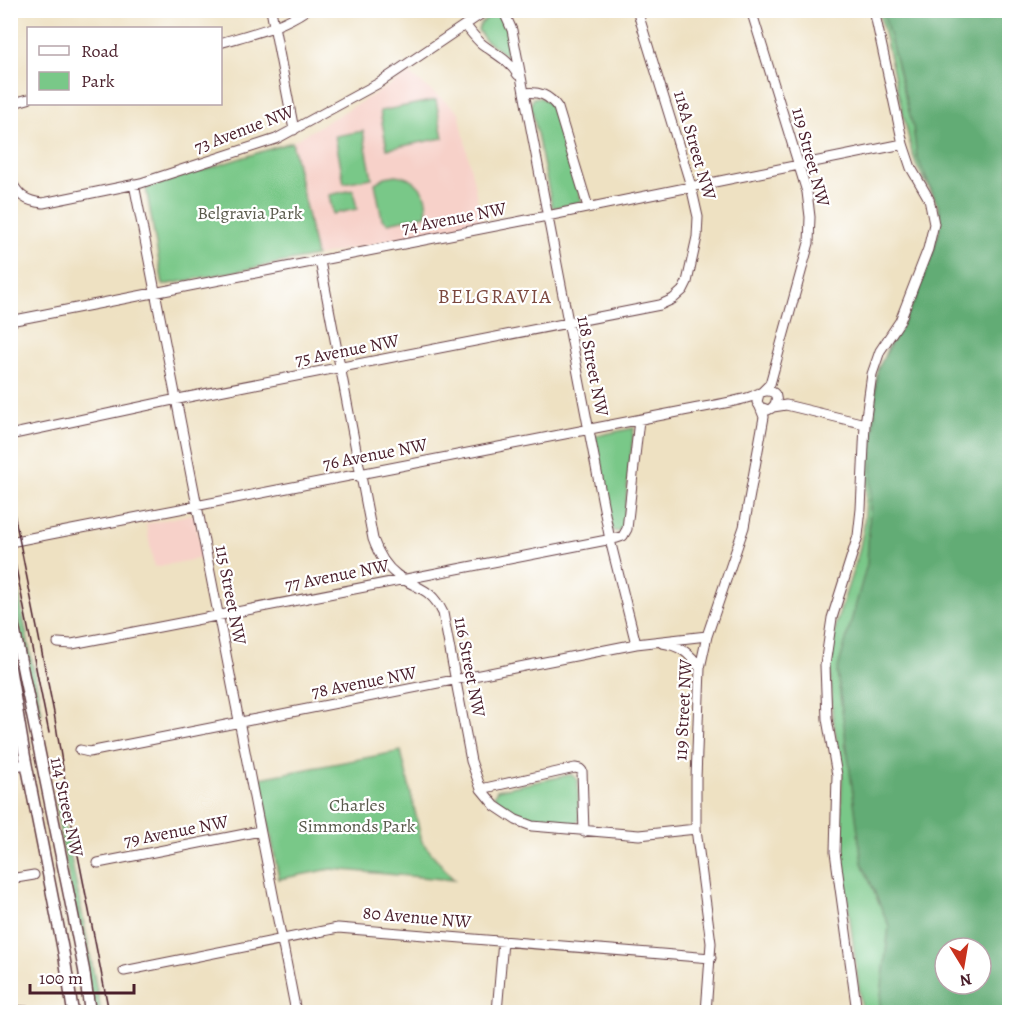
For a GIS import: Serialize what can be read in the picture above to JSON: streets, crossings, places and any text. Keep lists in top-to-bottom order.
{
  "streets": {
    "main road": ["114 Street NW"],
    "street": [
      "73 Avenue NW",
      "118A Street NW",
      "119 Street NW",
      "74 Avenue NW",
      "75 Avenue NW",
      "118 Street NW",
      "76 Avenue NW",
      "77 Avenue NW",
      "115 Street NW",
      "116 Street NW",
      "78 Avenue NW",
      "79 Avenue NW",
      "80 Avenue NW"
    ]
  },
  "crossings": [
    ["73 Avenue NW", "118 Street NW"],
    ["73 Avenue NW", "115 Street NW"],
    ["118A Street NW", "74 Avenue NW"],
    ["118A Street NW", "75 Avenue NW"],
    ["119 Street NW", "74 Avenue NW"],
    ["119 Street NW", "76 Avenue NW"],
    ["119 Street NW", "78 Avenue NW"],
    ["119 Street NW", "80 Avenue NW"],
    ["74 Avenue NW", "118 Street NW"],
    ["74 Avenue NW", "115 Street NW"],
    ["74 Avenue NW", "116 Street NW"],
    ["75 Avenue NW", "118 Street NW"],
    ["75 Avenue NW", "115 Street NW"],
    ["75 Avenue NW", "116 Street NW"],
    ["118 Street NW", "76 Avenue NW"],
    ["118 Street NW", "77 Avenue NW"],
    ["118 Street NW", "78 Avenue NW"],
    ["76 Avenue NW", "115 Street NW"],
    ["76 Avenue NW", "116 Street NW"],
    ["77 Avenue NW", "115 Street NW"],
    ["77 Avenue NW", "116 Street NW"],
    ["115 Street NW", "78 Avenue NW"],
    ["115 Street NW", "79 Avenue NW"],
    ["115 Street NW", "80 Avenue NW"],
    ["116 Street NW", "78 Avenue NW"]
  ],
  "districts": ["BELGRAVIA"],
  "parks": ["Belgravia Park", "Charles Simmonds Park"],
  "legend": ["Road", "Park"],
  "scale_bar": "100 m",
  "north": "bottom"
}
